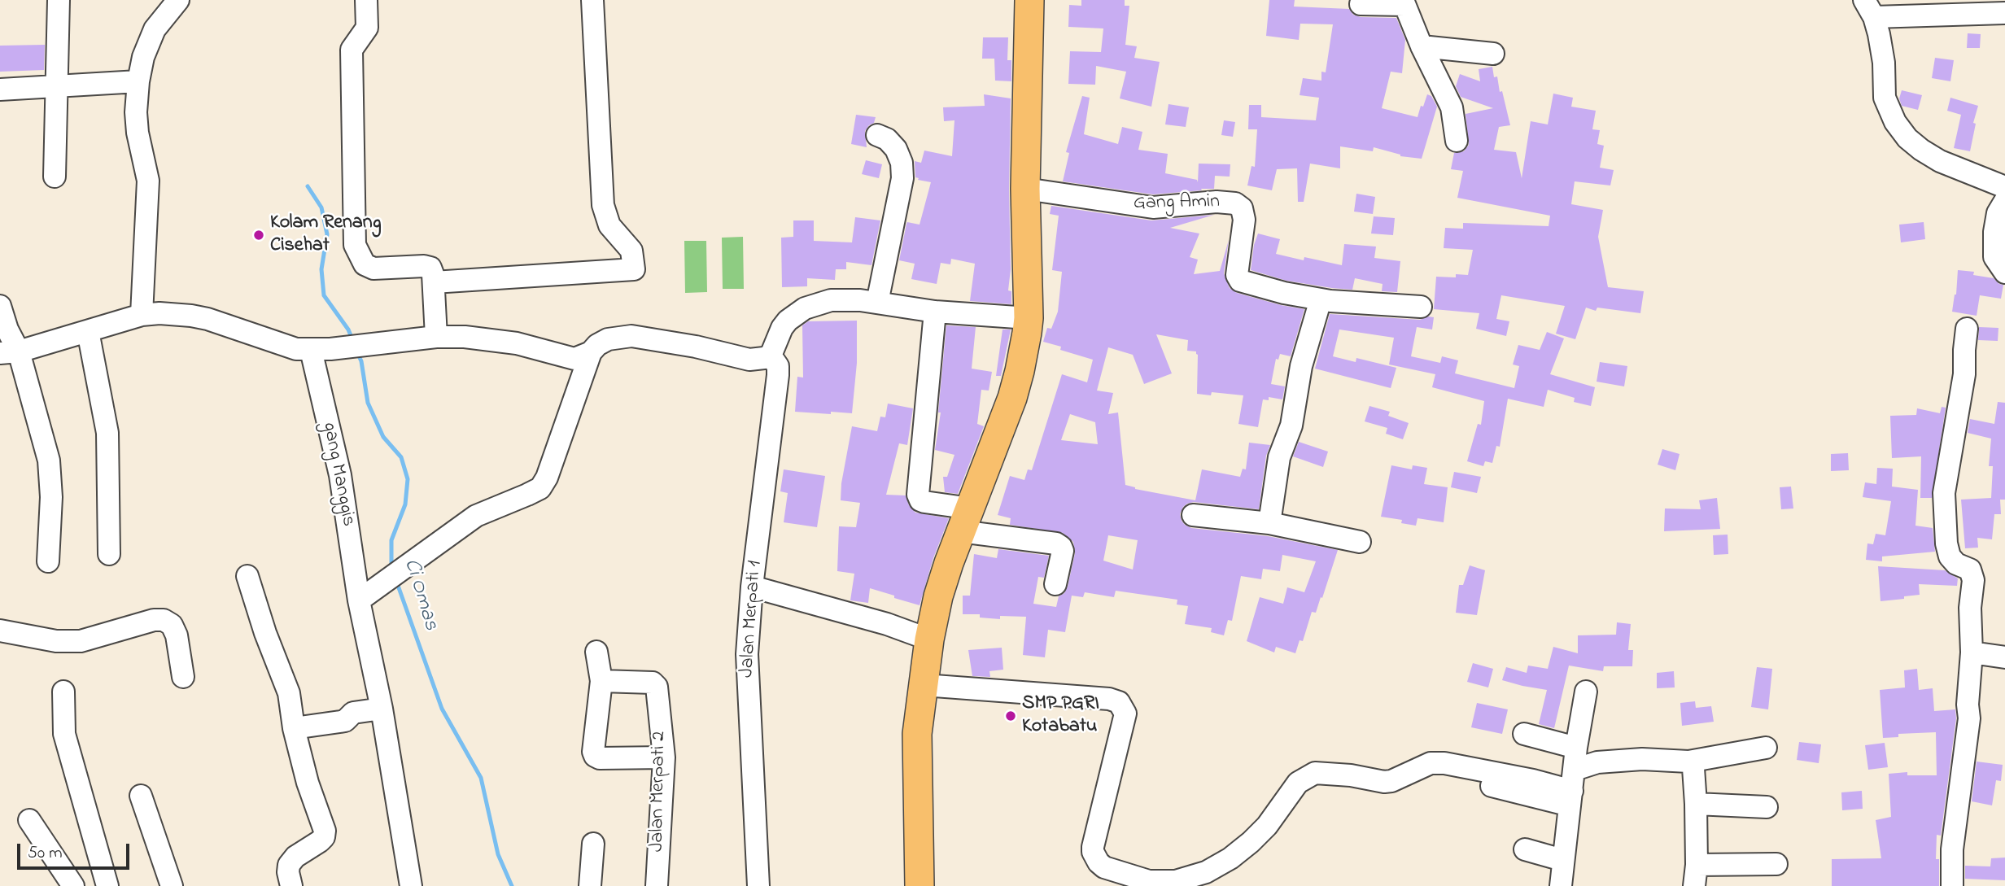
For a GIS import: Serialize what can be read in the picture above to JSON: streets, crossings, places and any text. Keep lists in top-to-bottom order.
{
  "streets": {
    "street": [
      "Gang Amin",
      "gang Manggis",
      "Jalan Merpati 1",
      "Jalan Merpati 2"
    ]
  },
  "water": ["Ci Omas"],
  "places": ["Kolam Renang Cisehat", "SMP PGRI Kotabatu"],
  "scale_bar": "50 m"
}
